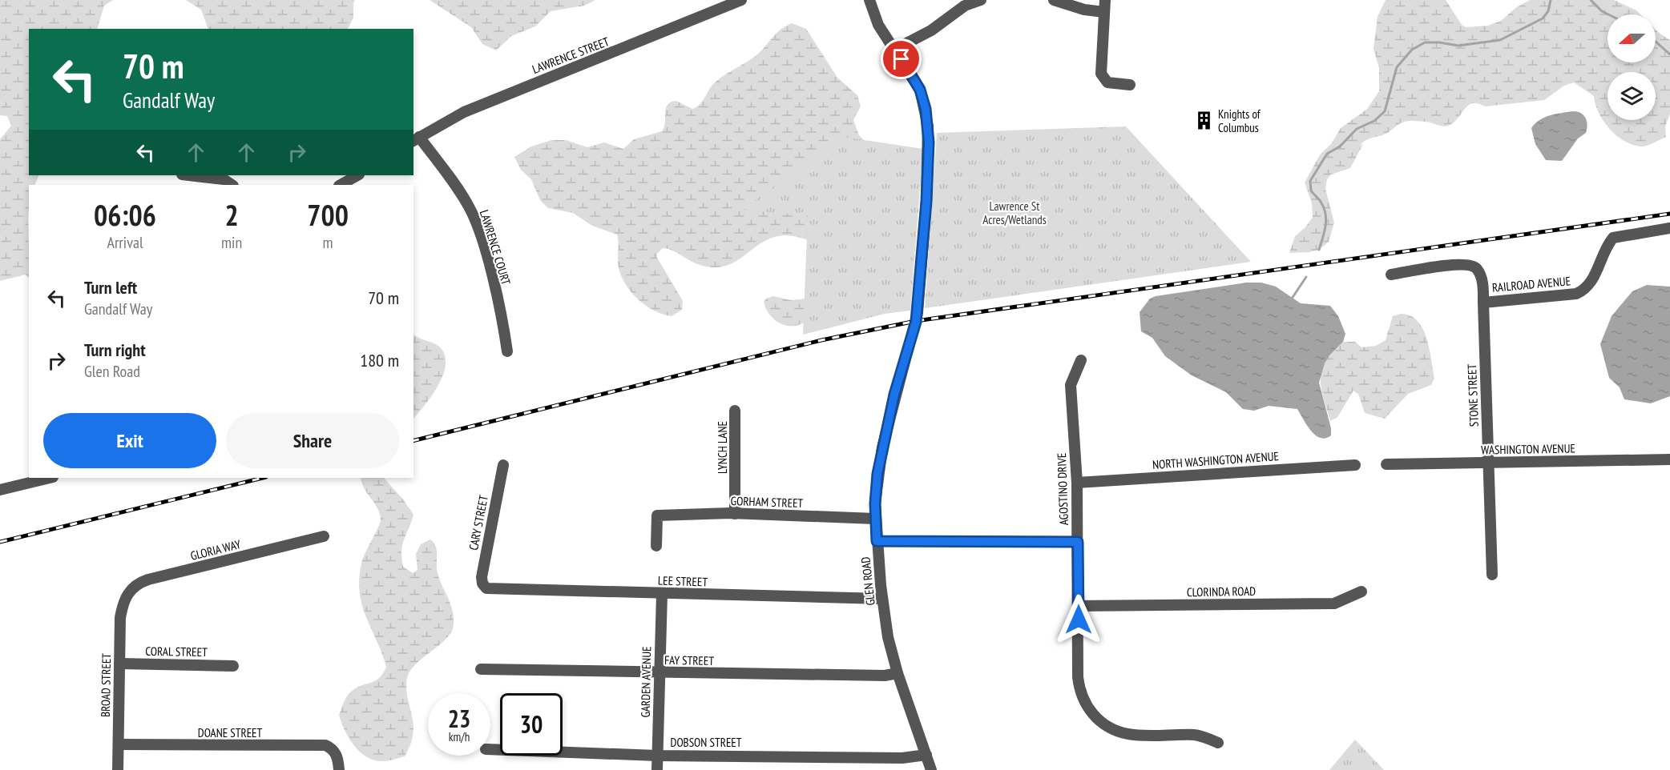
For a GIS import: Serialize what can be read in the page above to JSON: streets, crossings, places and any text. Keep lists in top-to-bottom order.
{
  "streets": {
    "street": [
      "LAWRENCE STREET",
      "LAWRENCE COURT",
      "RAILROAD AVENUE",
      "STONE STREET",
      "LYNCH LANE",
      "WASHINGTON AVENUE",
      "NORTH WASHINGTON AVENUE",
      "AGOSTINO DRIVE",
      "GORHAM STREET",
      "CARY STREET",
      "GLORIA WAY",
      "LEE STREET",
      "GLEN ROAD",
      "CLORINDA ROAD",
      "CORAL STREET",
      "FAY STREET",
      "GARDEN AVENUE",
      "BROAD STREET",
      "DOANE STREET",
      "DOBSON STREET"
    ]
  },
  "crossings": [
    ["LAWRENCE STREET", "LAWRENCE COURT"],
    ["RAILROAD AVENUE", "STONE STREET"],
    ["STONE STREET", "WASHINGTON AVENUE"],
    ["LYNCH LANE", "GORHAM STREET"],
    ["NORTH WASHINGTON AVENUE", "AGOSTINO DRIVE"],
    ["AGOSTINO DRIVE", "CLORINDA ROAD"],
    ["GORHAM STREET", "GLEN ROAD"],
    ["CARY STREET", "LEE STREET"],
    ["GLORIA WAY", "BROAD STREET"],
    ["LEE STREET", "GLEN ROAD"],
    ["LEE STREET", "GARDEN AVENUE"],
    ["GLEN ROAD", "FAY STREET"],
    ["GLEN ROAD", "DOBSON STREET"],
    ["CORAL STREET", "BROAD STREET"],
    ["FAY STREET", "GARDEN AVENUE"],
    ["GARDEN AVENUE", "DOBSON STREET"],
    ["BROAD STREET", "DOANE STREET"]
  ],
  "parks": ["Lawrence St Acres/Wetlands"],
  "places": {
    "building": ["Knights of Columbus"]
  },
  "north": "left",
  "page": {
    "turn": ["70 m", "Gandalf Way"],
    "eta": [
      "06:06",
      "Arrival",
      "2",
      "min",
      "700",
      "m"
    ],
    "list": [
      {
        "name": "Turn left",
        "note": "Gandalf Way",
        "value": "70 m"
      },
      {
        "name": "Turn right",
        "note": "Glen Road",
        "value": "180 m"
      }
    ],
    "buttons": ["Exit", "Share"],
    "speed": "23 km/h",
    "limit": "30"
  }
}
